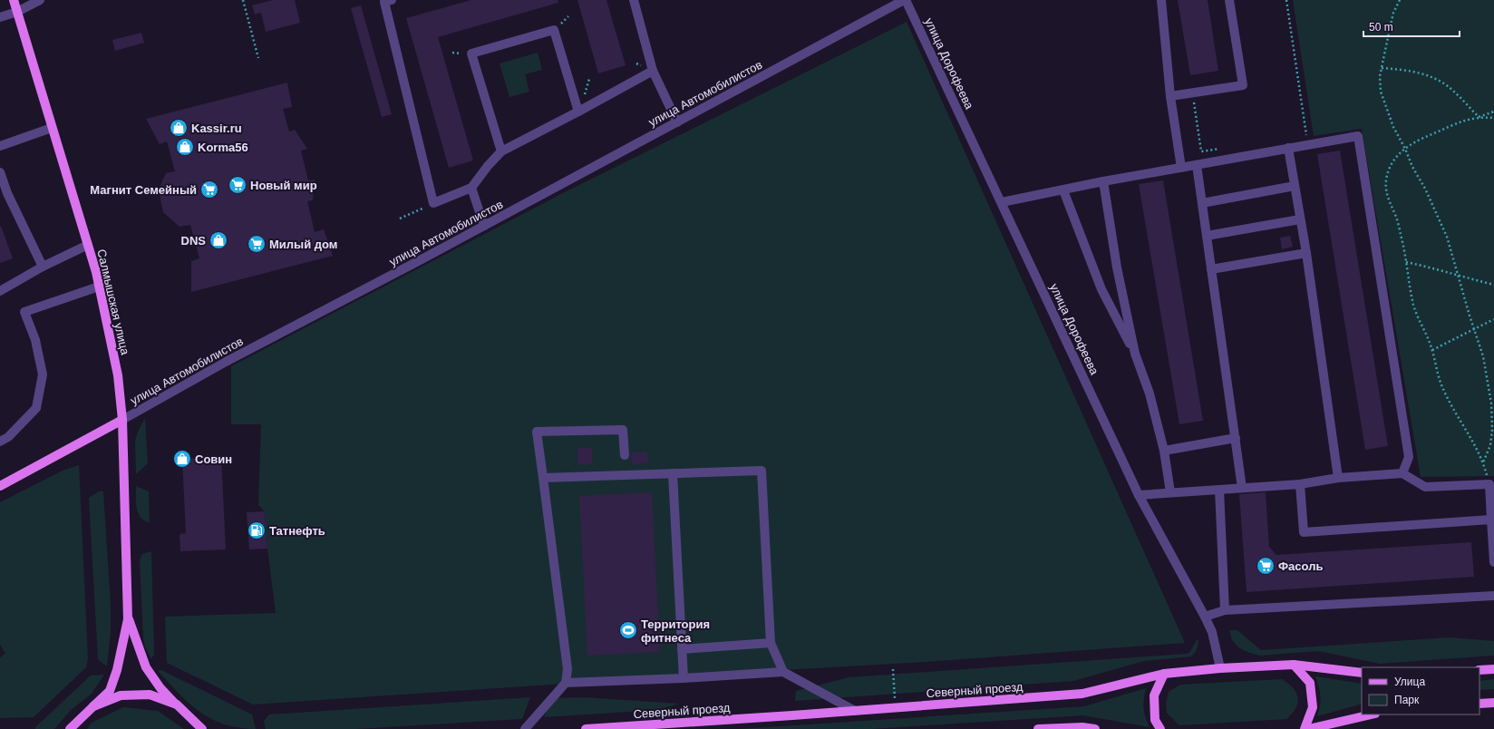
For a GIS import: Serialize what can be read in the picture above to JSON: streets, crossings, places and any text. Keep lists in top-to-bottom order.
{
  "streets": {
    "main road": ["улица Автомобилистов", "Салмышская улица", "Северный проезд"],
    "street": ["улица Дорофеева"]
  },
  "crossings": [
    ["улица Дорофеева", "улица Автомобилистов"],
    ["улица Дорофеева", "Северный проезд"],
    ["улица Автомобилистов", "Салмышская улица"]
  ],
  "places": {
    "shop": [
      "Kassir.ru",
      "Korma56",
      "DNS",
      "Совин"
    ],
    "supermarket": [
      "Новый мир",
      "Магнит Семейный",
      "Милый дом",
      "Фасоль"
    ],
    "fuel station": ["Татнефть"],
    "sports": ["Территория фитнеса"]
  },
  "legend": ["Улица", "Парк"],
  "scale_bar": "50 m"
}
